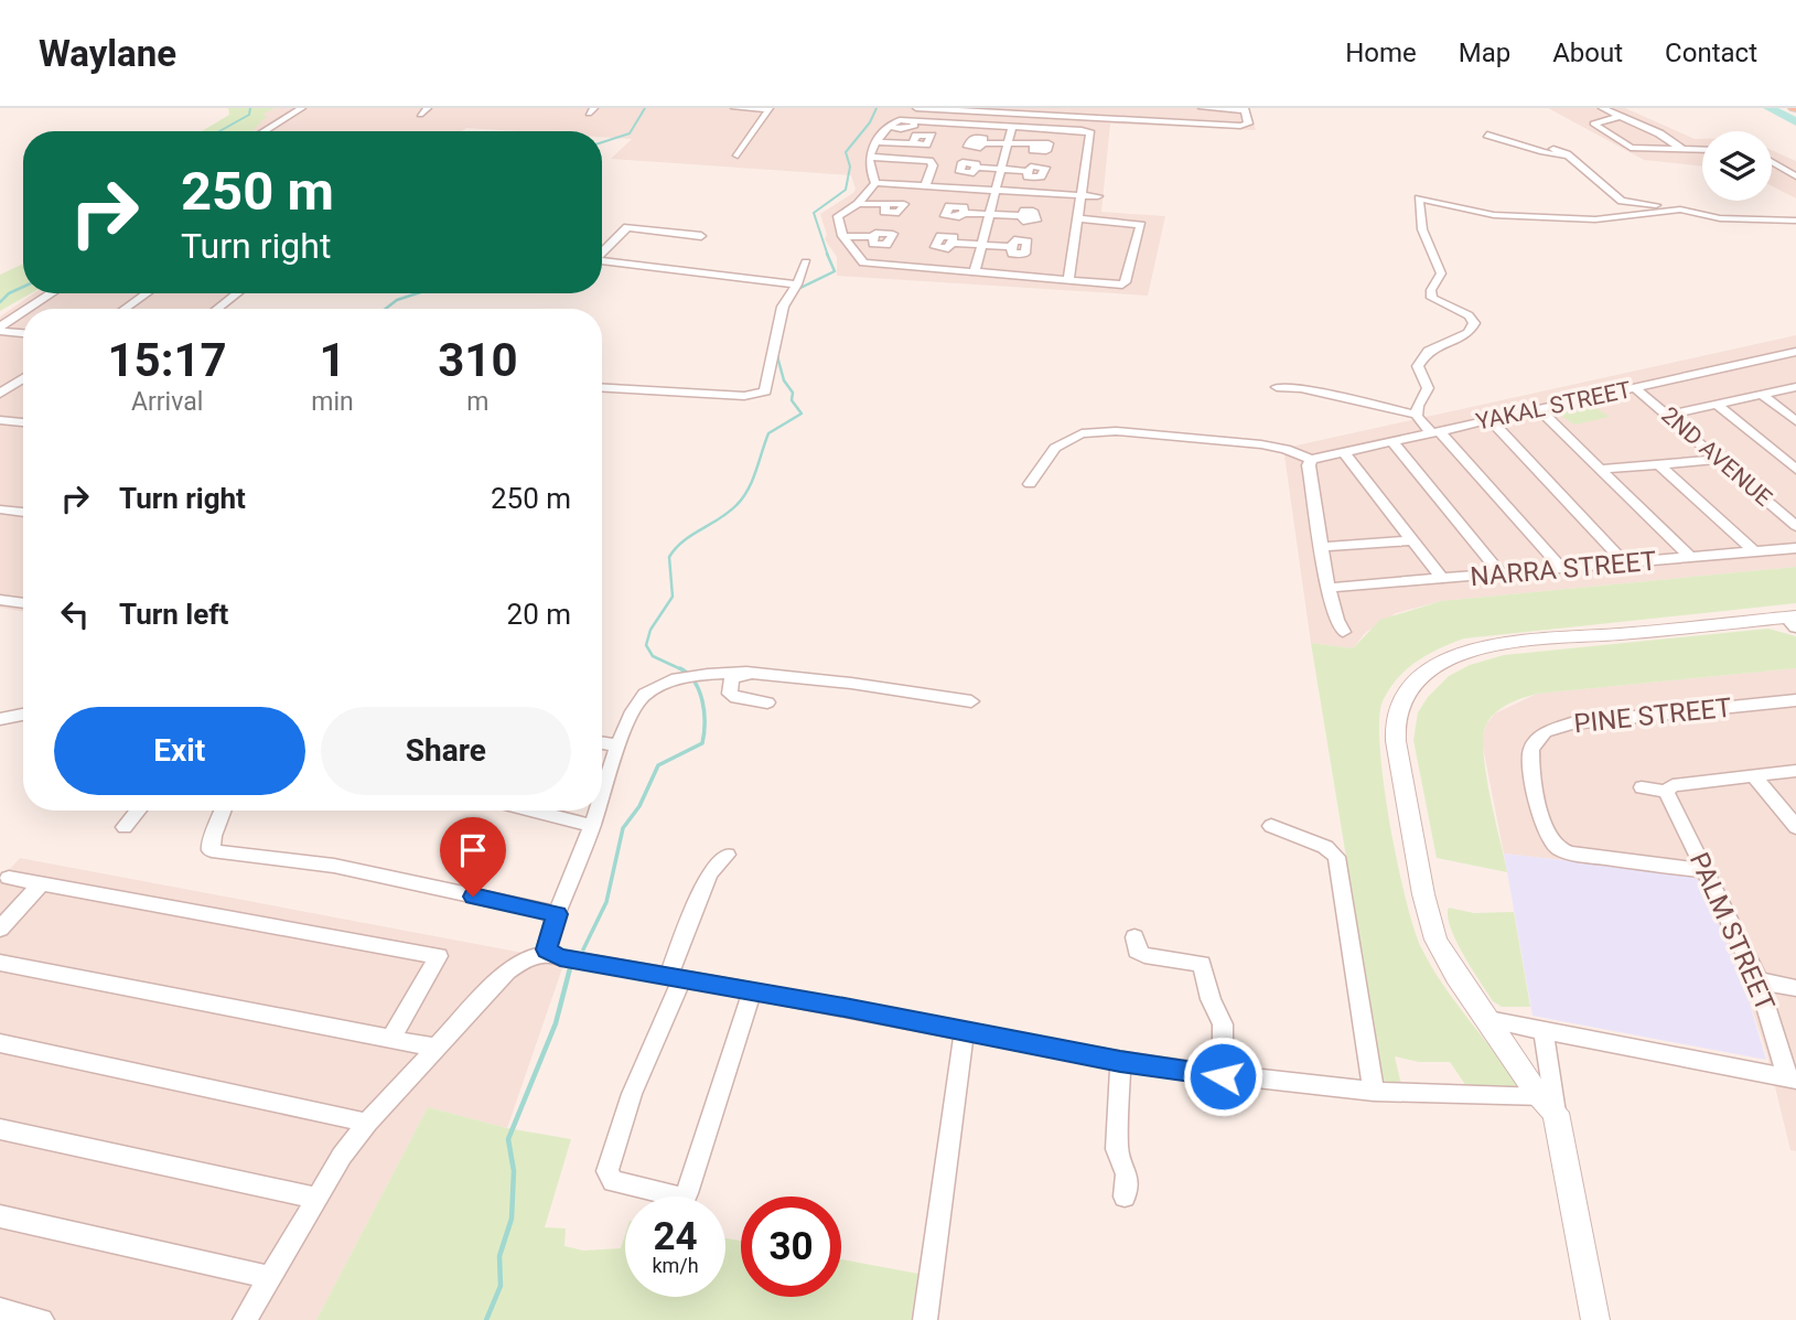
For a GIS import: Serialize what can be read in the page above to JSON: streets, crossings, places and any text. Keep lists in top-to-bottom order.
{
  "streets": {
    "street": [
      "YAKAL STREET",
      "2ND AVENUE",
      "NARRA STREET",
      "PINE STREET",
      "PALM STREET"
    ]
  },
  "crossings": [
    ["YAKAL STREET", "2ND AVENUE"],
    ["PINE STREET", "PALM STREET"]
  ],
  "page": {
    "header": "Waylane",
    "nav": [
      "Home",
      "Map",
      "About",
      "Contact"
    ],
    "turn": ["250 m", "Turn right"],
    "eta": [
      "15:17",
      "Arrival",
      "1",
      "min",
      "310",
      "m"
    ],
    "list": [
      {
        "name": "Turn right",
        "value": "250 m"
      },
      {
        "name": "Turn left",
        "value": "20 m"
      }
    ],
    "buttons": ["Exit", "Share"],
    "speed": "24 km/h",
    "limit": "30"
  }
}
